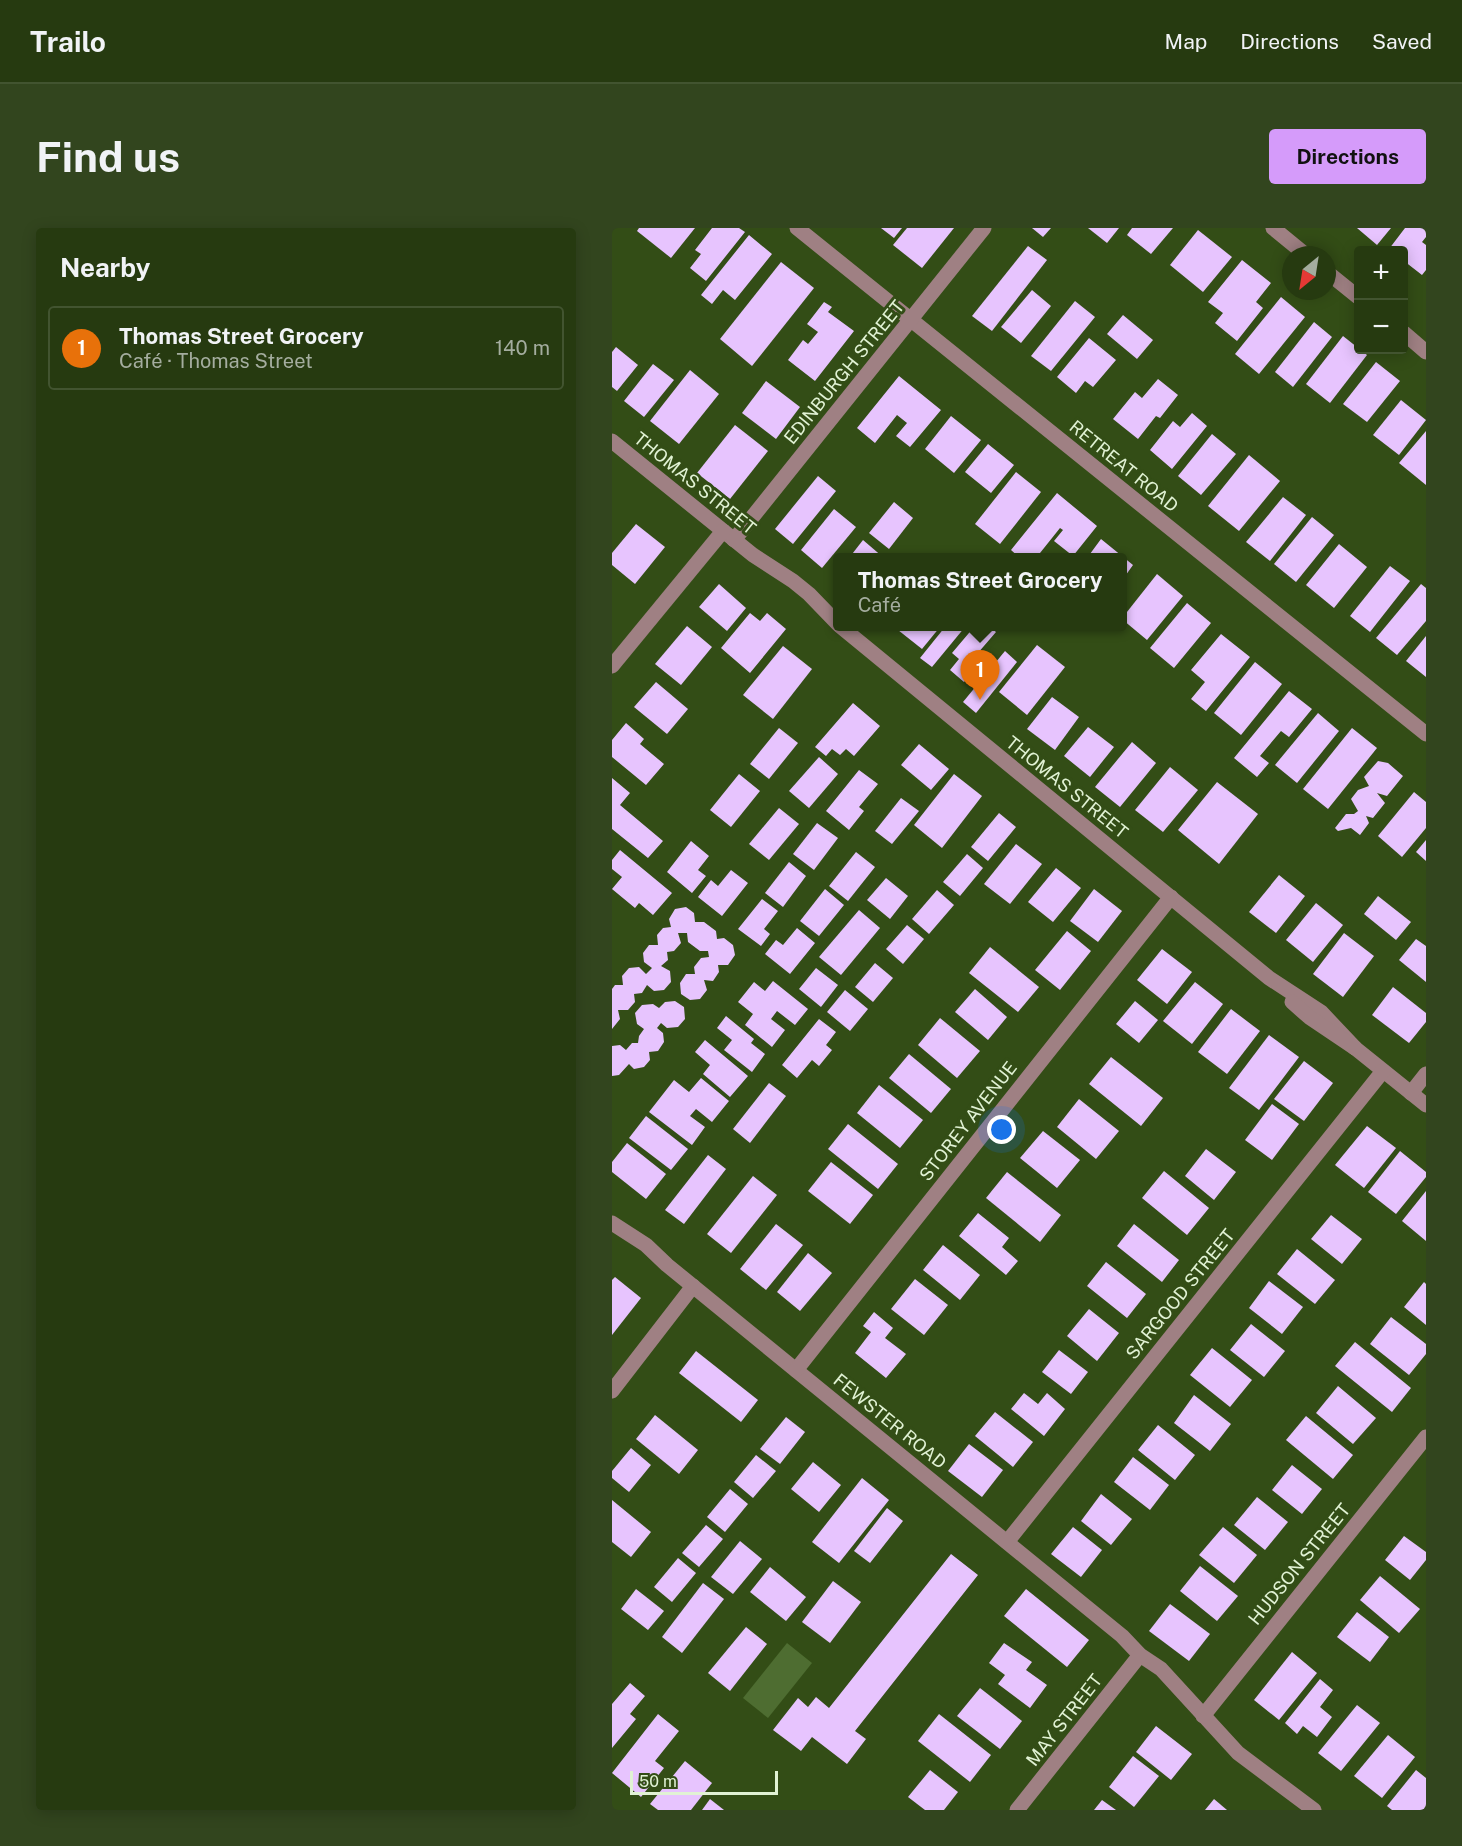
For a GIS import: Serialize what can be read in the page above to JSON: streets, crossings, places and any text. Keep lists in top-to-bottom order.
{
  "streets": {
    "street": [
      "EDINBURGH STREET",
      "RETREAT ROAD",
      "THOMAS STREET",
      "STOREY AVENUE",
      "SARGOOD STREET",
      "FEWSTER ROAD",
      "HUDSON STREET",
      "MAY STREET"
    ]
  },
  "crossings": [
    ["EDINBURGH STREET", "RETREAT ROAD"],
    ["EDINBURGH STREET", "THOMAS STREET"],
    ["THOMAS STREET", "STOREY AVENUE"],
    ["THOMAS STREET", "SARGOOD STREET"],
    ["STOREY AVENUE", "FEWSTER ROAD"],
    ["SARGOOD STREET", "FEWSTER ROAD"],
    ["FEWSTER ROAD", "HUDSON STREET"],
    ["FEWSTER ROAD", "MAY STREET"]
  ],
  "scale_bar": "50 m",
  "north": "bottom left",
  "page": {
    "header": "Trailo",
    "nav": ["Map", "Directions", "Saved"],
    "buttons": "Directions",
    "title": "Find us",
    "heading": "Nearby",
    "map_buttons": ["+", "−"],
    "list": [
      {
        "mark": "1",
        "name": "Thomas Street Grocery",
        "note": "Café · Thomas Street",
        "value": "140 m"
      }
    ],
    "popup": ["Thomas Street Grocery", "Café"],
    "pins": "1",
    "scale": "50 m"
  }
}
